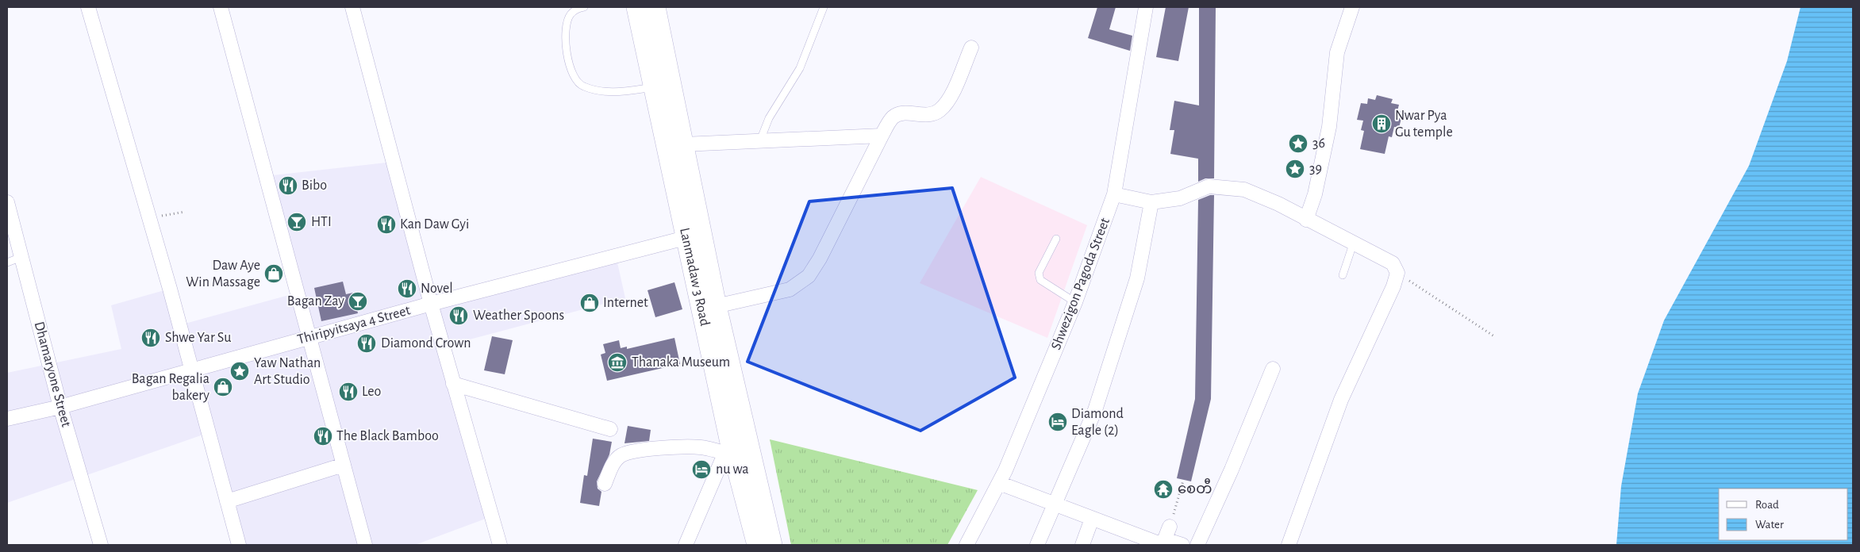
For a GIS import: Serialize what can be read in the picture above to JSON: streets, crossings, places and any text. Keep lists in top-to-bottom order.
{
  "streets": {
    "main road": ["Lanmadaw 3 Road"],
    "street": ["Shwezigon Pagoda Street", "Thiripyitsaya 4 Street", "Dhamaryone Street"]
  },
  "crossings": [
    ["Lanmadaw 3 Road", "Thiripyitsaya 4 Street"],
    ["Thiripyitsaya 4 Street", "Dhamaryone Street"]
  ],
  "places": {
    "building": ["Nwar Pya Gu temple"],
    "place": ["36", "39", "Yaw Nathan Art Studio"],
    "restaurant": [
      "Bibo",
      "Kan Daw Gyi",
      "Novel",
      "Weather Spoons",
      "Shwe Yar Su",
      "Diamond Crown",
      "Leo",
      "The Black Bamboo"
    ],
    "bar": ["HTI", "Bagan Zay"],
    "shop": ["Daw Aye Win Massage", "Internet", "Bagan Regalia bakery"],
    "museum": ["Thanaka Museum"],
    "hotel": ["Diamond Eagle (2)", "nu wa"],
    "temple": ["စေတီ"]
  },
  "legend": ["Road", "Water"]
}
